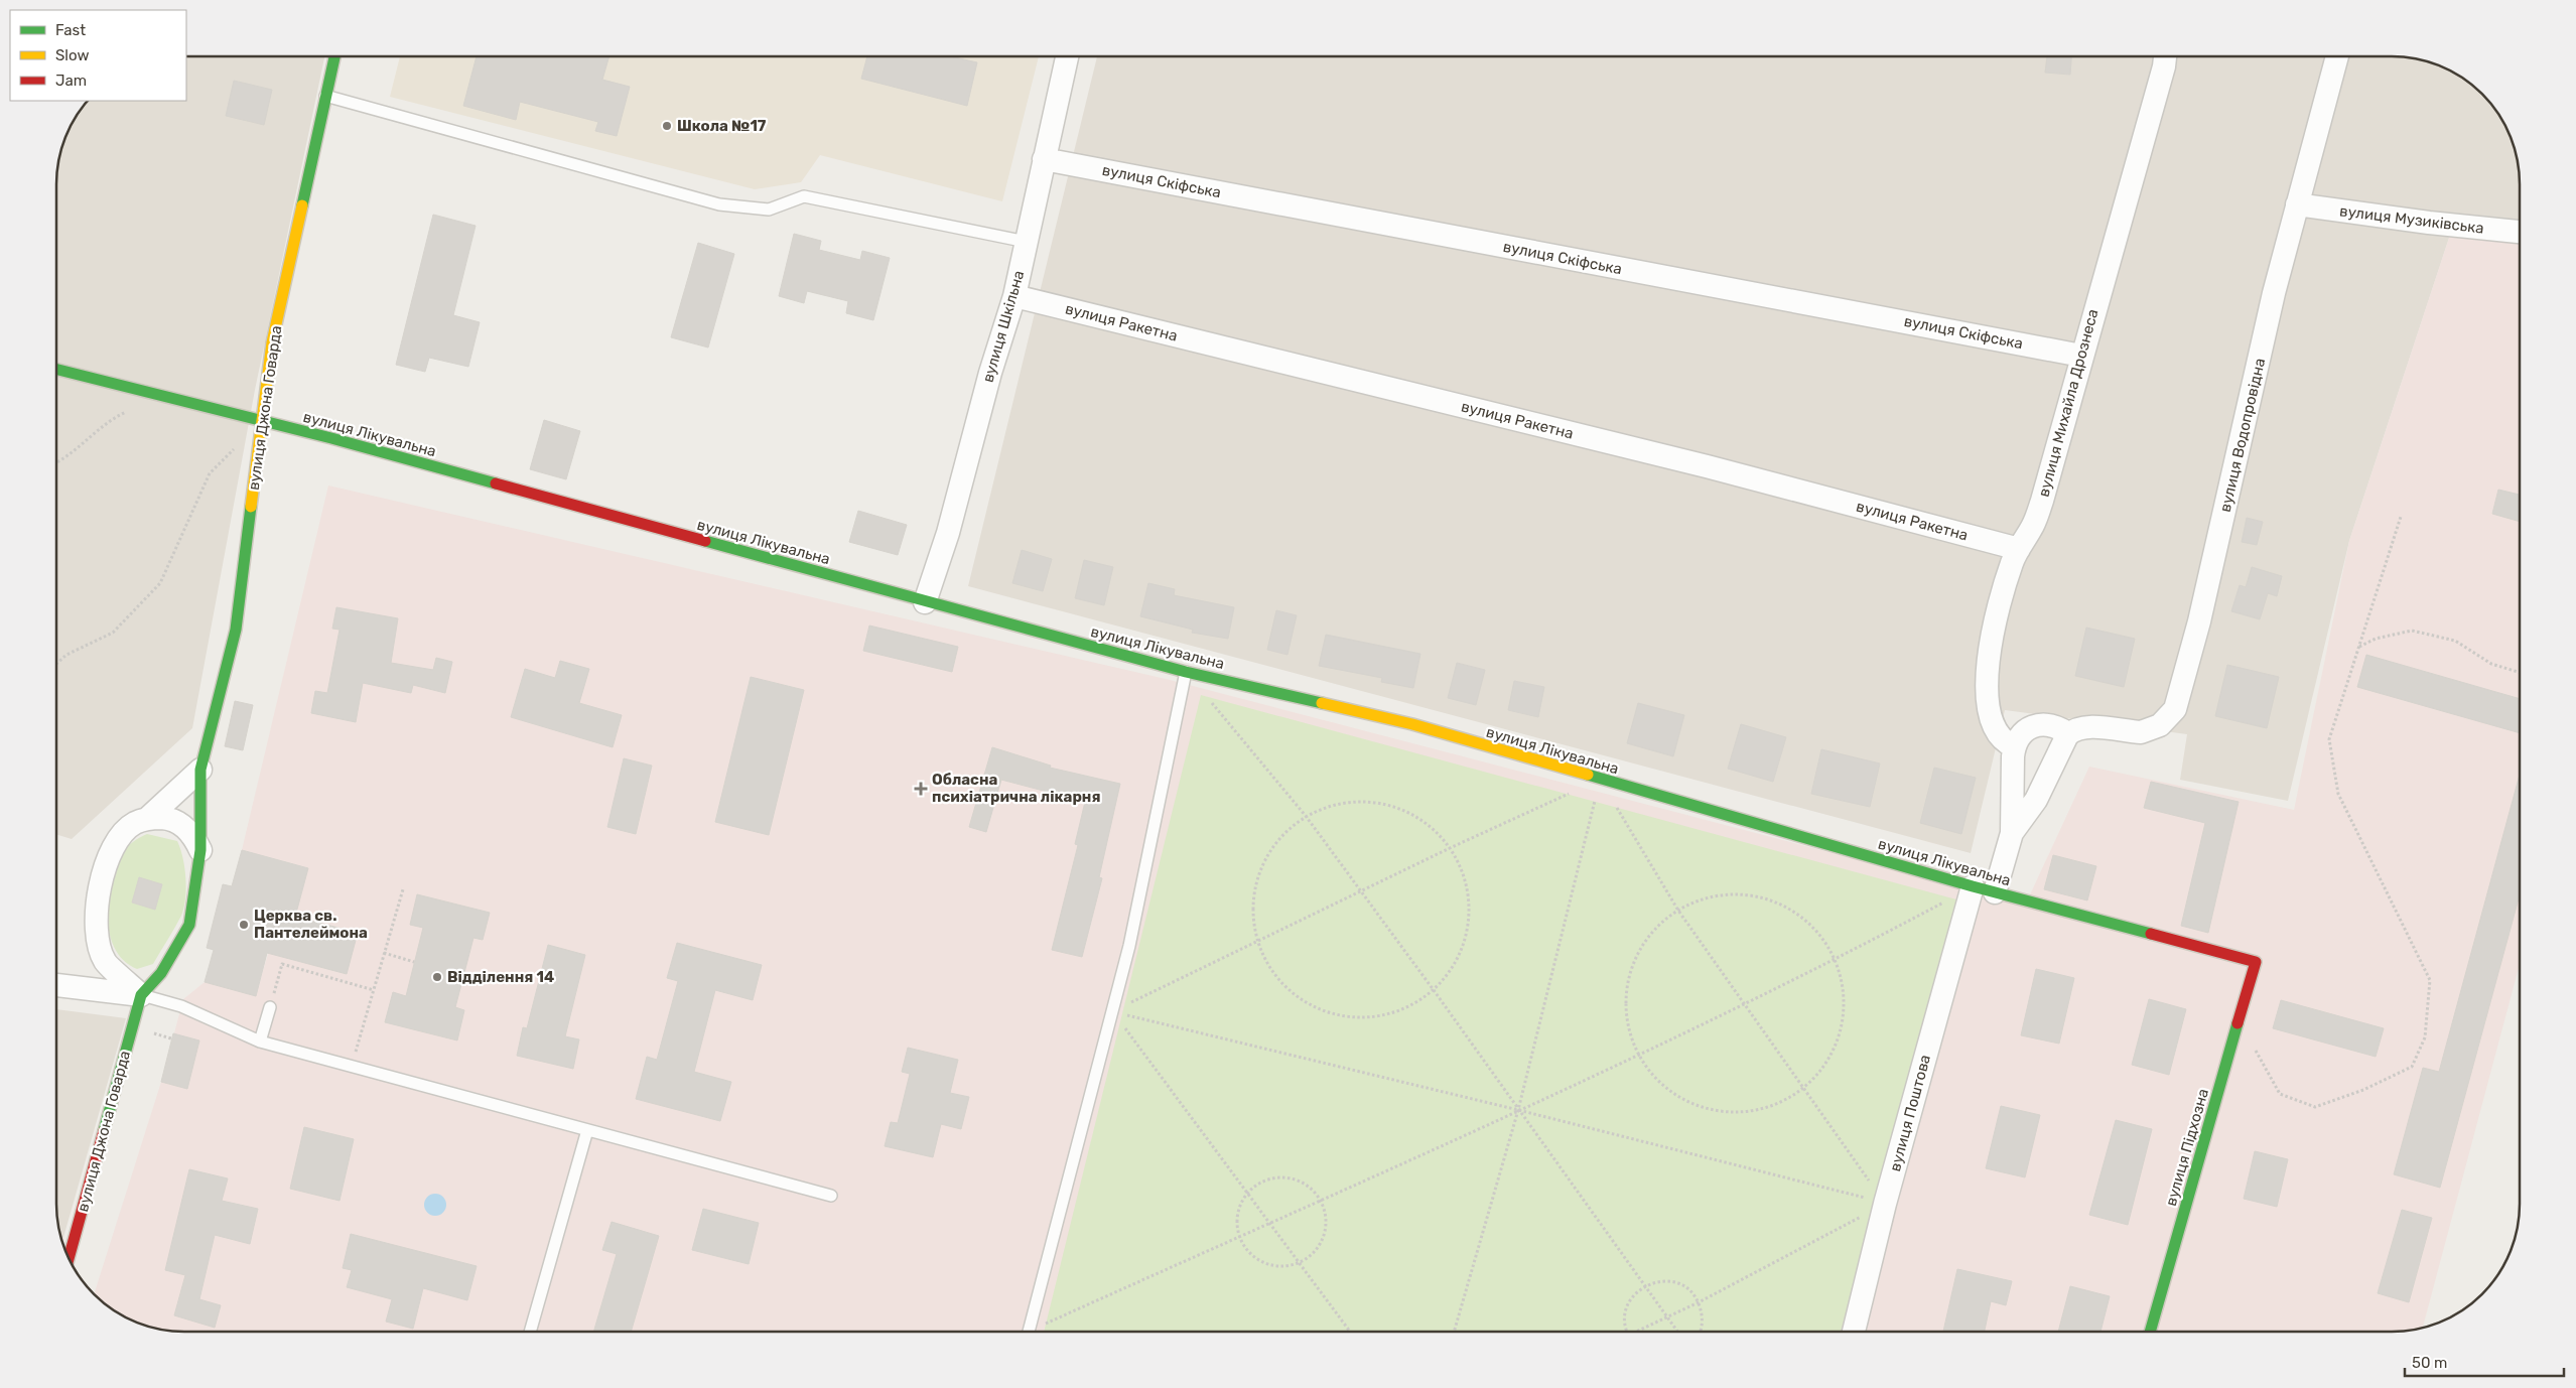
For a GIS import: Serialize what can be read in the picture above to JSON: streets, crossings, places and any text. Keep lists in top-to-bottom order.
{
  "streets": {
    "street": [
      "вулиця Скіфська",
      "вулиця Музиківська",
      "вулиця Ракетна",
      "вулиця Шкільна",
      "вулиця Михайла Дрознеса",
      "вулиця Джона Говарда",
      "вулиця Лікувальна",
      "вулиця Водопровідна",
      "вулиця Поштова",
      "вулиця Підхозна"
    ]
  },
  "crossings": [
    ["вулиця Скіфська", "вулиця Шкільна"],
    ["вулиця Скіфська", "вулиця Михайла Дрознеса"],
    ["вулиця Музиківська", "вулиця Водопровідна"],
    ["вулиця Ракетна", "вулиця Шкільна"],
    ["вулиця Ракетна", "вулиця Михайла Дрознеса"],
    ["вулиця Шкільна", "вулиця Лікувальна"],
    ["вулиця Джона Говарда", "вулиця Лікувальна"],
    ["вулиця Лікувальна", "вулиця Поштова"],
    ["вулиця Лікувальна", "вулиця Підхозна"]
  ],
  "places": {
    "other": ["Школа №17", "Церква св. Пантелеймона", "Відділення 14"],
    "health": ["Обласна психіатрична лікарня"]
  },
  "legend": ["Fast", "Slow", "Jam"],
  "scale_bar": "50 m"
}
